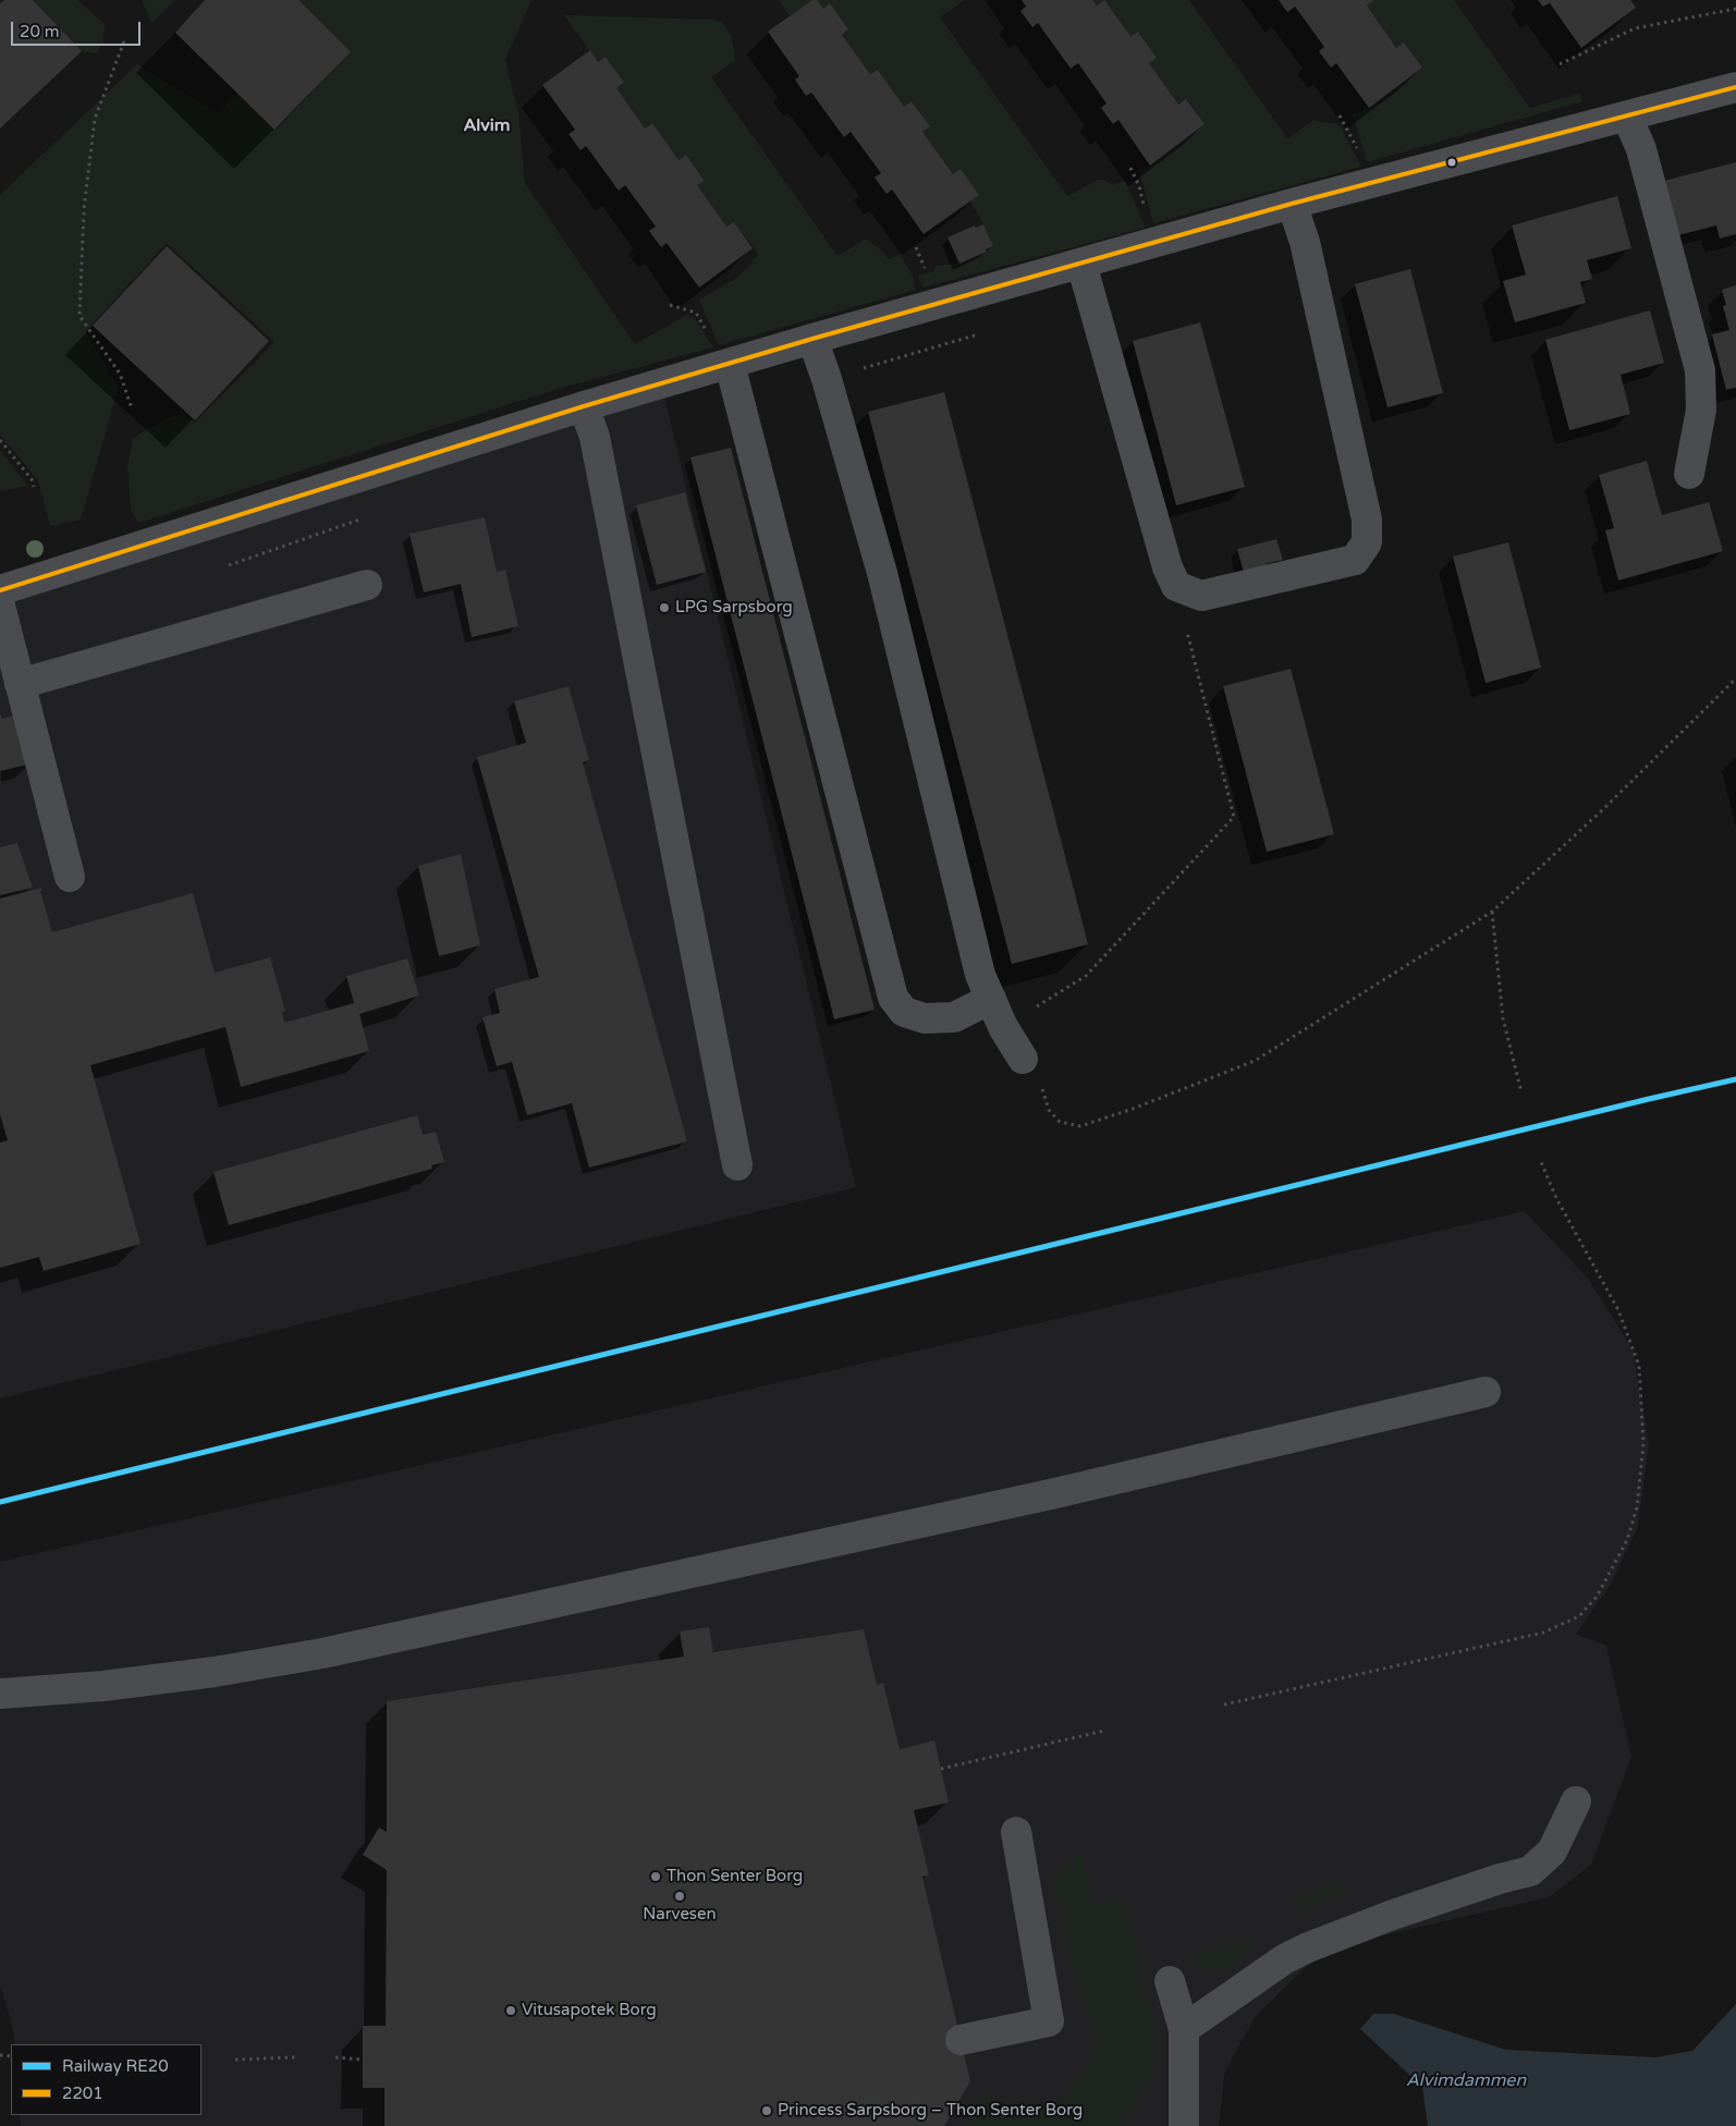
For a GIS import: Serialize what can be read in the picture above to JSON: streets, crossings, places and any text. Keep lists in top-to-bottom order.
{
  "districts": ["Alvim"],
  "water": ["Alvimdammen"],
  "places": [
    "LPG Sarpsborg",
    "Thon Senter Borg",
    "Narvesen",
    "Vitusapotek Borg",
    "Princess Sarpsborg – Thon Senter Borg"
  ],
  "lines": ["transit line 2201", "rail line RE20"],
  "legend": ["Railway RE20", "2201"],
  "scale_bar": "20 m"
}
